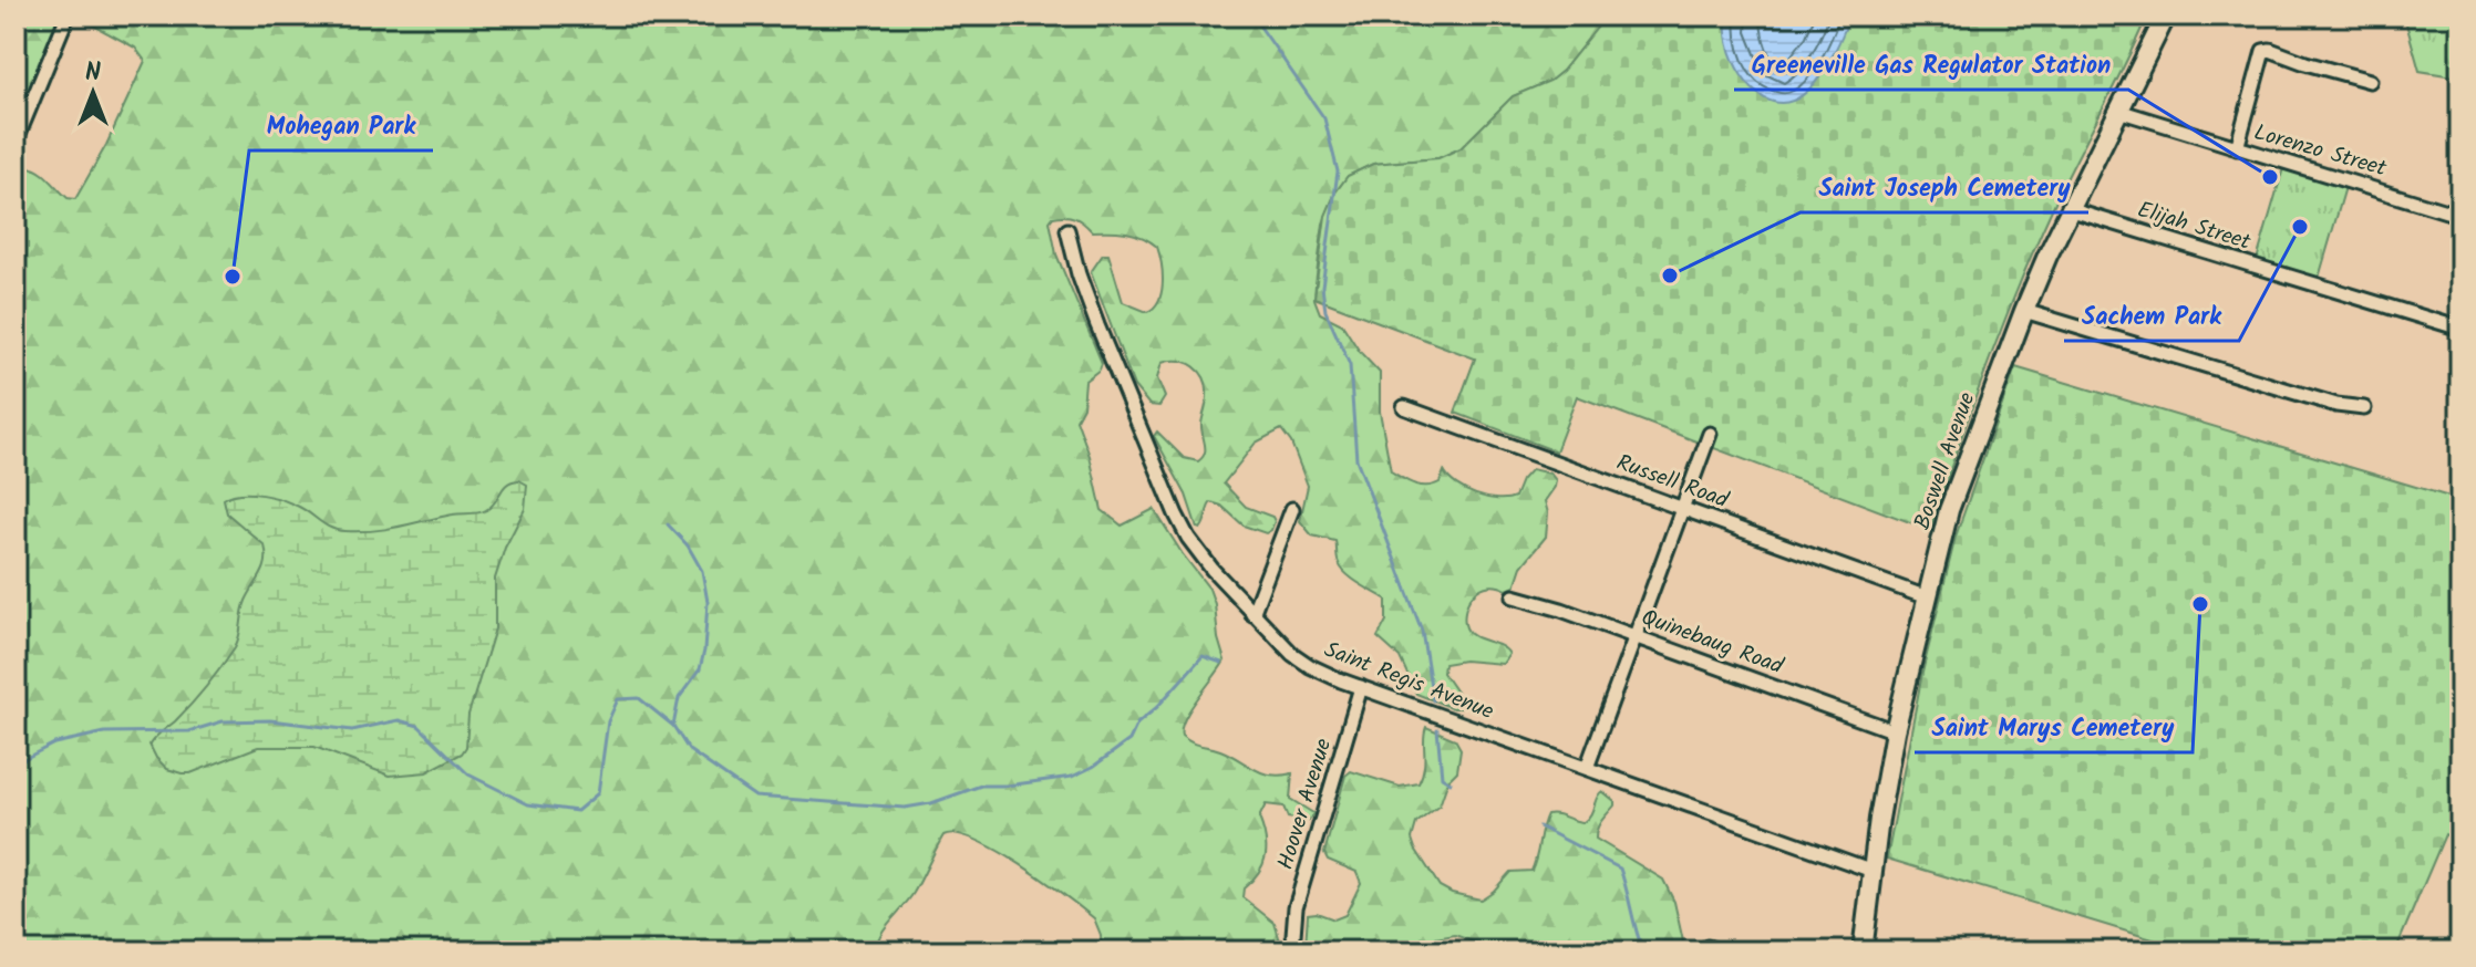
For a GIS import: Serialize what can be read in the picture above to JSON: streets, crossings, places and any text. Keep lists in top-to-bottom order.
{
  "streets": {
    "main road": ["Boswell Avenue"],
    "street": [
      "Lorenzo Street",
      "Elijah Street",
      "Russell Road",
      "Quinebaug Road",
      "Saint Regis Avenue",
      "Hoover Avenue"
    ]
  },
  "crossings": [
    ["Lorenzo Street", "Boswell Avenue"],
    ["Elijah Street", "Boswell Avenue"],
    ["Boswell Avenue", "Russell Road"],
    ["Boswell Avenue", "Quinebaug Road"],
    ["Boswell Avenue", "Saint Regis Avenue"],
    ["Saint Regis Avenue", "Hoover Avenue"]
  ],
  "places": [
    "Greeneville Gas Regulator Station",
    "Sachem Park",
    "Saint Joseph Cemetery",
    "Mohegan Park",
    "Saint Marys Cemetery"
  ],
  "north": "top"
}
